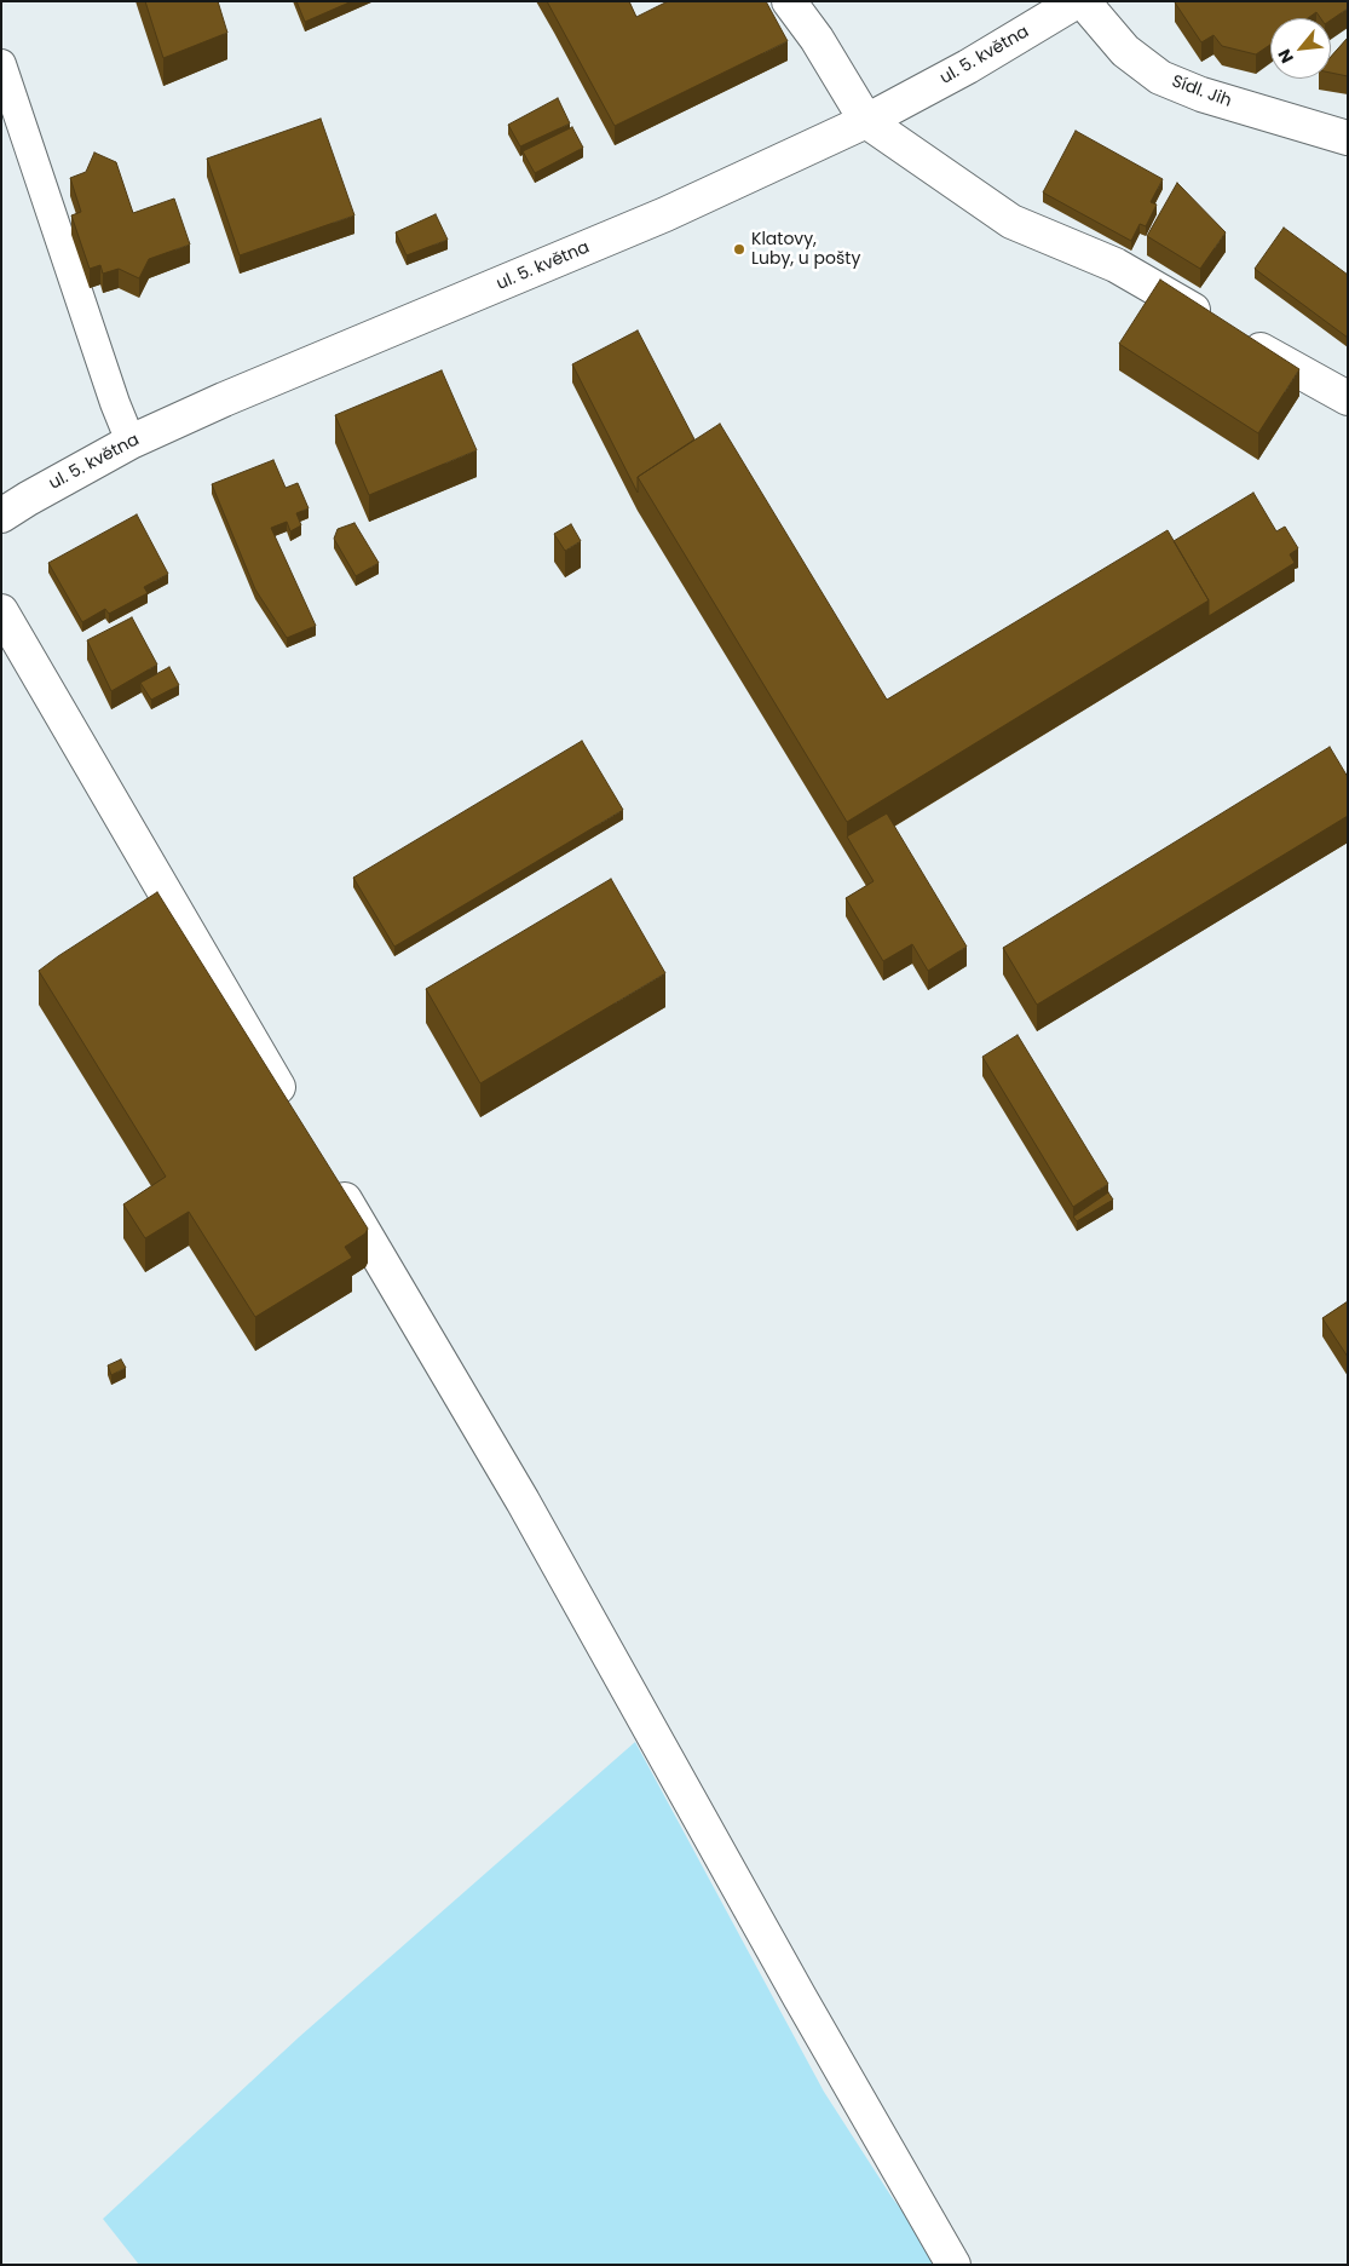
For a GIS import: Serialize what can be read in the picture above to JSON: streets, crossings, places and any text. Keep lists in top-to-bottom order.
{
  "streets": {
    "street": ["ul. 5. května", "Sídl. Jih"]
  },
  "places": ["Klatovy, Luby, u pošty"],
  "north": "bottom left"
}
